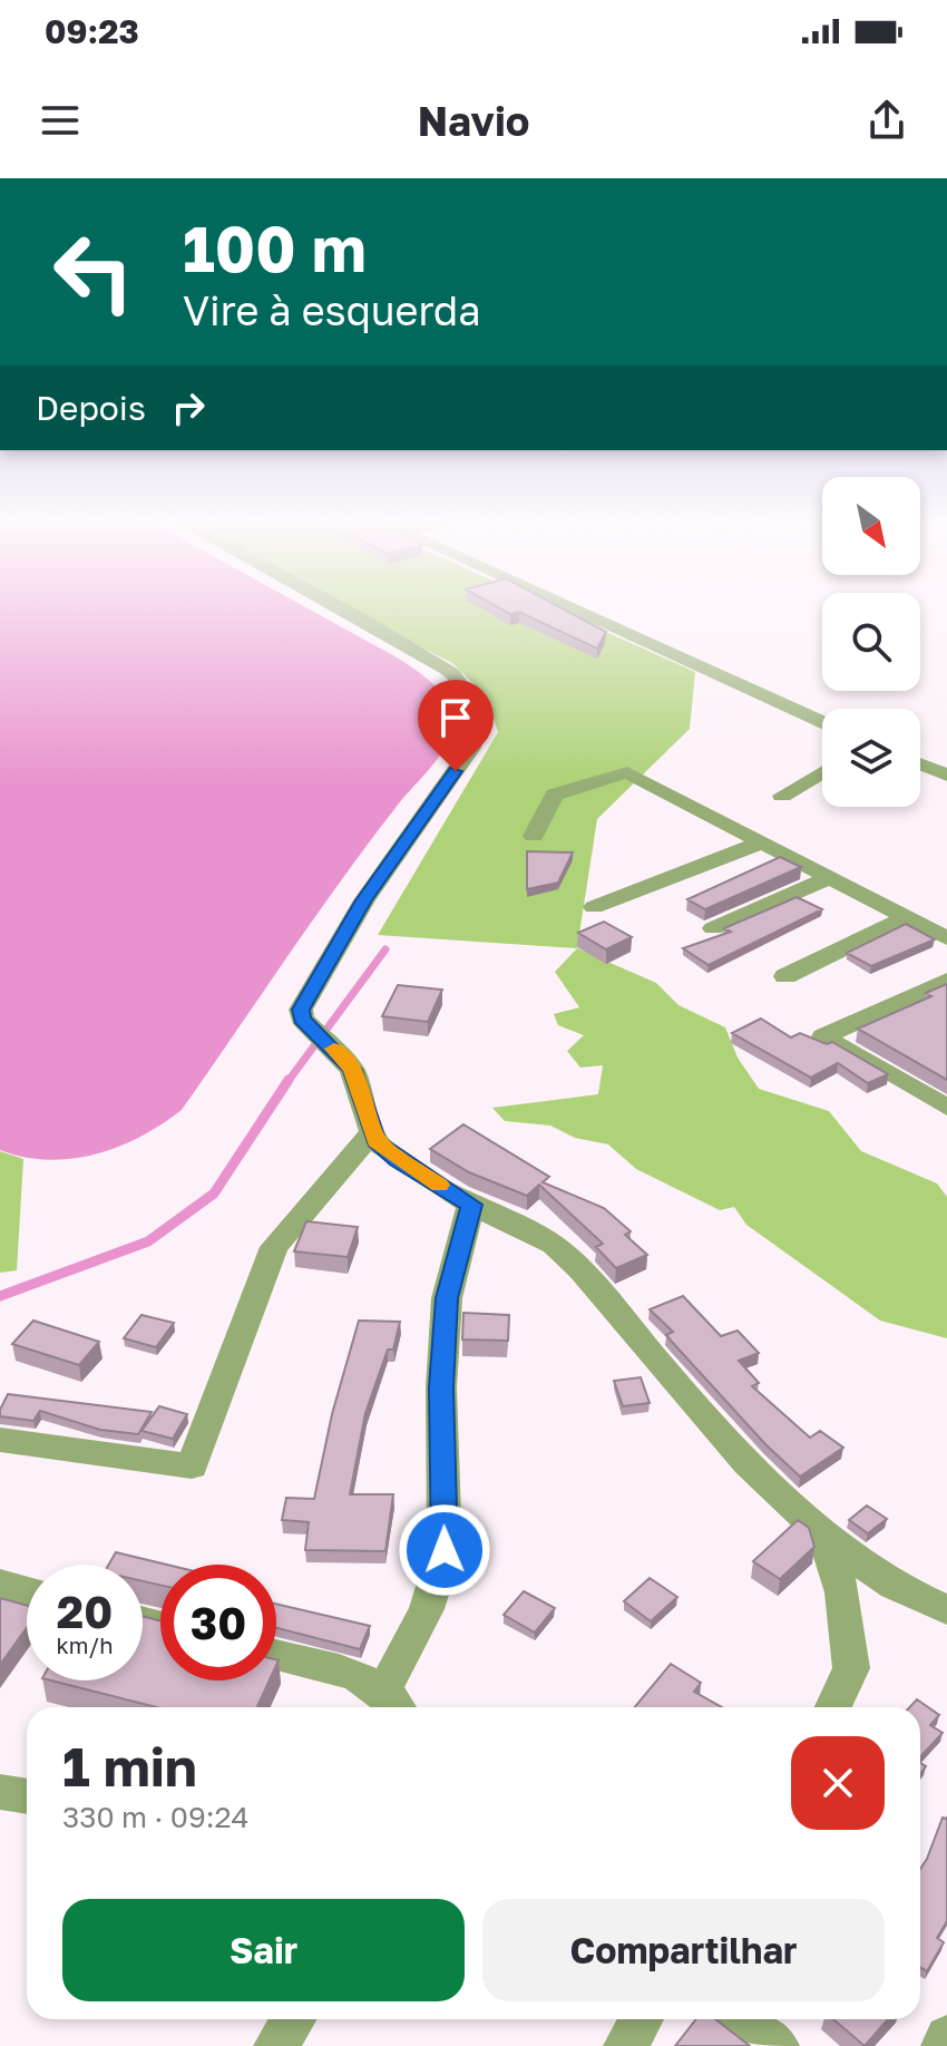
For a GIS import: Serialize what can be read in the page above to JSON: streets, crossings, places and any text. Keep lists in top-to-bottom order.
{
  "north": "bottom right",
  "page": {
    "status": "09:23",
    "header": "Navio",
    "turn": ["100 m", "Vire à esquerda"],
    "then": "Depois",
    "speed": "20 km/h",
    "limit": "30",
    "heading": ["1 min", "330 m · 09:24"],
    "buttons": ["Sair", "Compartilhar"]
  }
}
